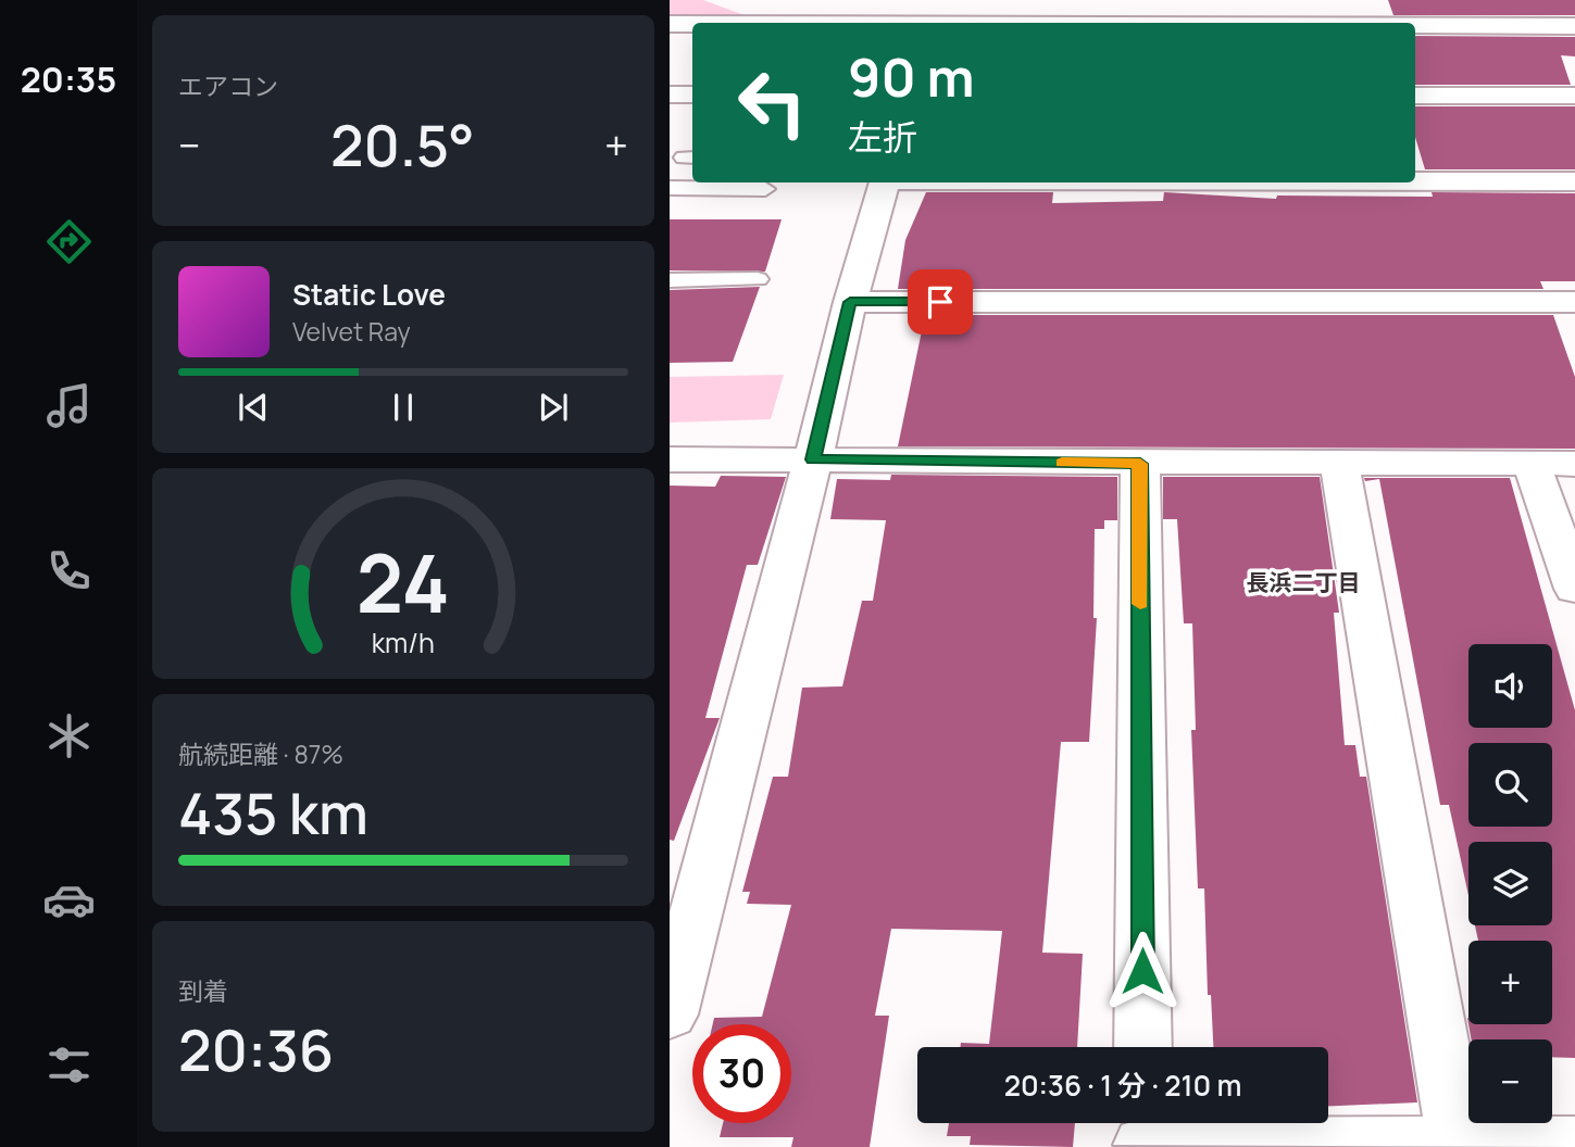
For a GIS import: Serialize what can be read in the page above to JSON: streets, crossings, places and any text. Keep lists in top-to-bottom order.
{
  "districts": ["長浜二丁目"],
  "page": {
    "tabs": "20:35",
    "tile": [
      "エアコン",
      ["航続距離 · 87%", "435 km"],
      ["到着", "20:36"]
    ],
    "turn": ["90 m", "左折"],
    "heat": ["−", "20.5°", "+"],
    "song": ["Static Love", "Velvet Ray"],
    "map_buttons": ["+", "−"],
    "limit": "30",
    "trip": "20:36 · 1 分 · 210 m",
    "gauge": ["24", "km/h"]
  }
}
